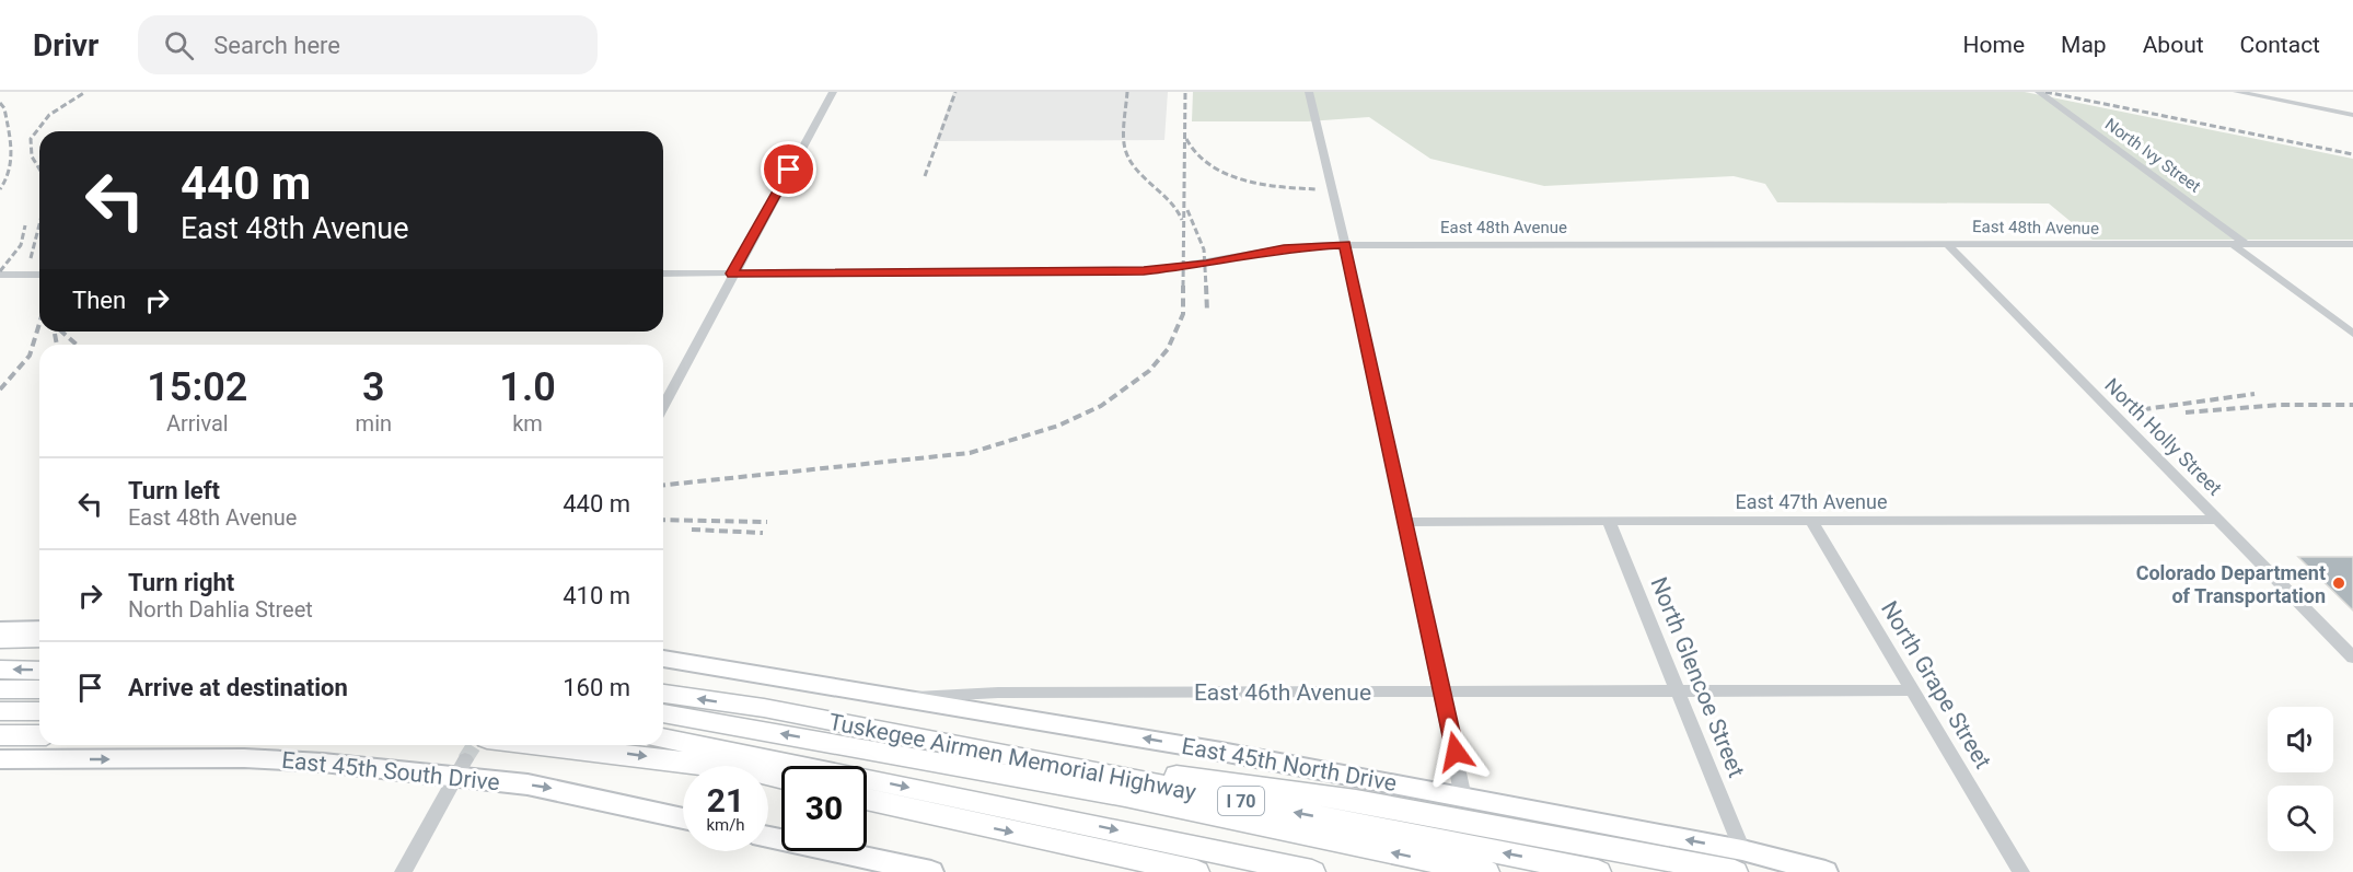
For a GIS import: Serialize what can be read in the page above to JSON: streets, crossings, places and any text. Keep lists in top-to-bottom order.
{
  "streets": {
    "highway": ["Tuskegee Airmen Memorial Highway", "I 70"],
    "main road": ["East 46th Avenue", "East 45th North Drive", "East 45th South Drive"],
    "street": [
      "North Ivy Street",
      "East 48th Avenue",
      "North Holly Street",
      "East 47th Avenue",
      "North Glencoe Street",
      "North Grape Street"
    ]
  },
  "crossings": [
    ["North Ivy Street", "East 48th Avenue"],
    ["East 48th Avenue", "North Holly Street"],
    ["North Holly Street", "East 47th Avenue"],
    ["East 47th Avenue", "North Glencoe Street"],
    ["East 47th Avenue", "North Grape Street"],
    ["North Glencoe Street", "East 46th Avenue"],
    ["North Glencoe Street", "East 45th North Drive"],
    ["North Grape Street", "East 46th Avenue"],
    ["East 46th Avenue", "East 45th North Drive"]
  ],
  "one_way": ["East 45th North Drive", "East 45th South Drive"],
  "places": ["Colorado Department of Transportation"],
  "page": {
    "header": "Drivr",
    "search": "Search here",
    "nav": [
      "Home",
      "Map",
      "About",
      "Contact"
    ],
    "turn": ["440 m", "East 48th Avenue"],
    "then": "Then",
    "eta": [
      "15:02",
      "Arrival",
      "3",
      "min",
      "1.0",
      "km"
    ],
    "list": [
      {
        "name": "Turn left",
        "note": "East 48th Avenue",
        "value": "440 m"
      },
      {
        "name": "Turn right",
        "note": "North Dahlia Street",
        "value": "410 m"
      },
      {
        "name": "Arrive at destination",
        "value": "160 m"
      }
    ],
    "speed": "21 km/h",
    "limit": "30"
  }
}
